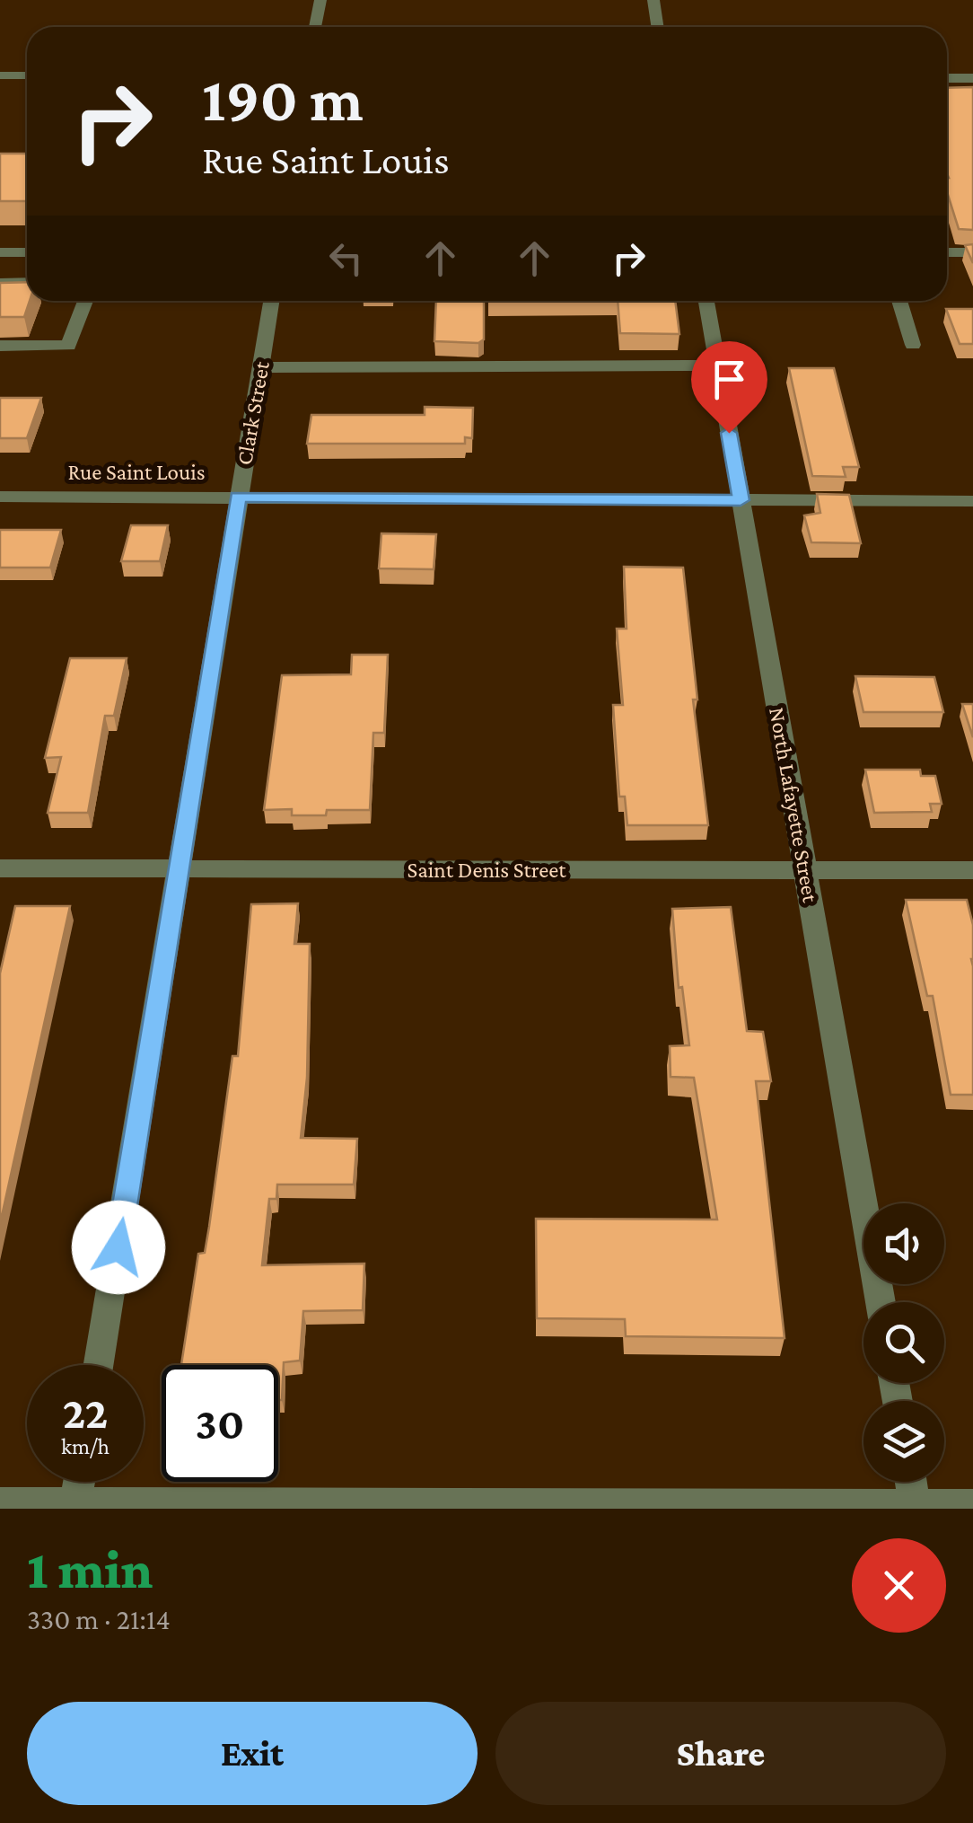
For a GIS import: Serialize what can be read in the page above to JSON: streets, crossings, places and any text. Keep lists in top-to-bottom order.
{
  "streets": {
    "street": [
      "Clark Street",
      "Rue Saint Louis",
      "North Lafayette Street",
      "Saint Denis Street"
    ]
  },
  "crossings": [
    ["Clark Street", "Rue Saint Louis"],
    ["Clark Street", "Saint Denis Street"],
    ["Rue Saint Louis", "North Lafayette Street"],
    ["North Lafayette Street", "Saint Denis Street"]
  ],
  "page": {
    "turn": ["190 m", "Rue Saint Louis"],
    "speed": "22 km/h",
    "limit": "30",
    "heading": ["1 min", "330 m · 21:14"],
    "buttons": ["Exit", "Share"]
  }
}
